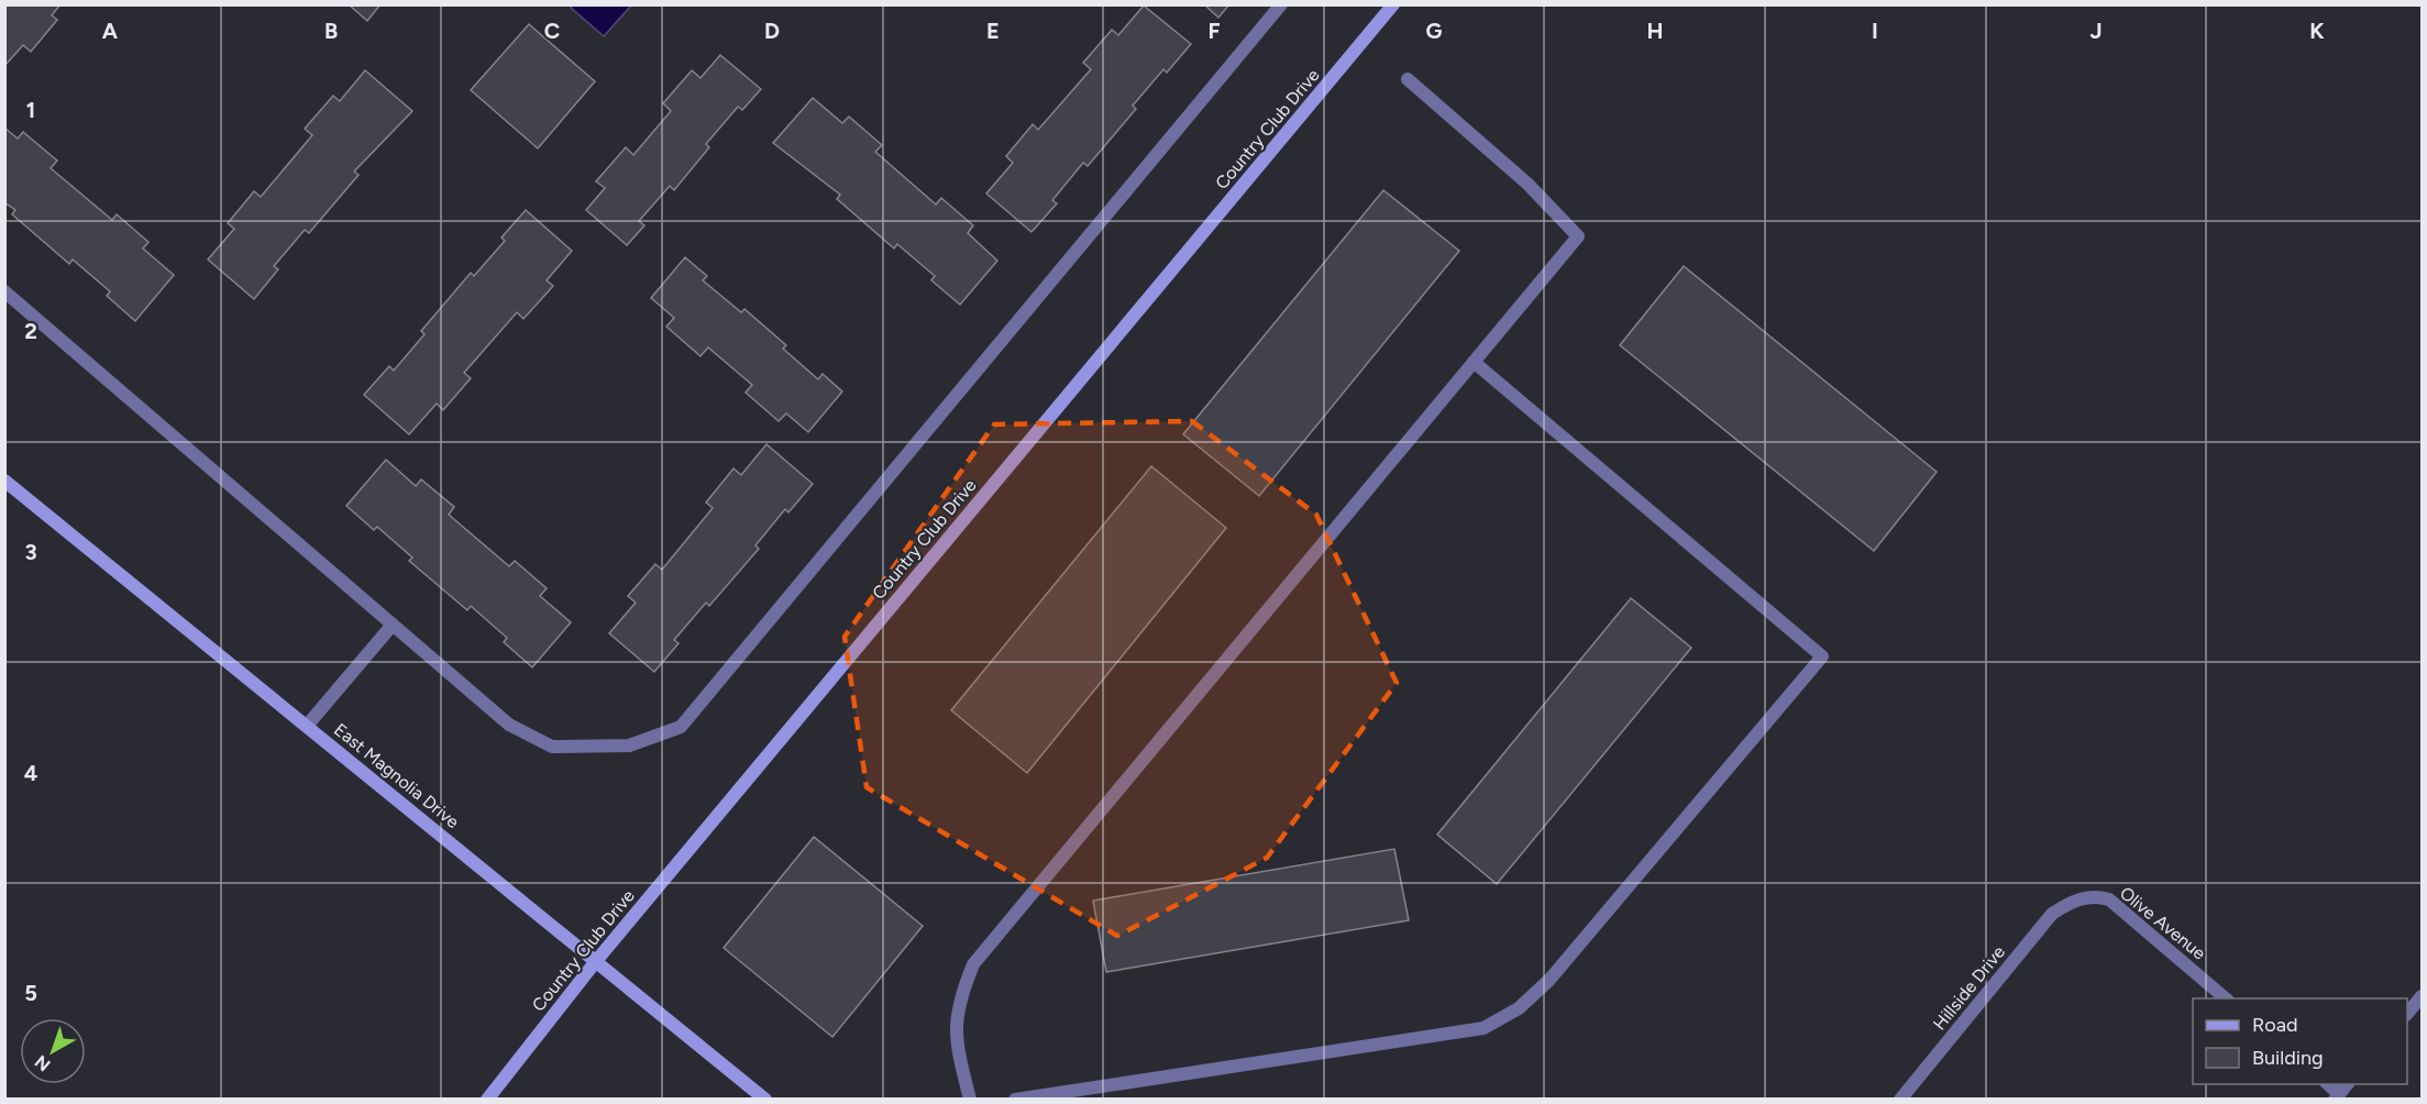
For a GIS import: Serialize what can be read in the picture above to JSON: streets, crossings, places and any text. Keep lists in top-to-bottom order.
{
  "streets": {
    "street": [
      "Country Club Drive",
      "East Magnolia Drive",
      "Olive Avenue",
      "Hillside Drive"
    ]
  },
  "crossings": [
    ["Country Club Drive", "East Magnolia Drive"],
    ["Olive Avenue", "Hillside Drive"]
  ],
  "legend": ["Road", "Building"],
  "north": "bottom left",
  "grid": {
    "columns": [
      "A",
      "B",
      "C",
      "D",
      "E",
      "F",
      "G",
      "H",
      "I",
      "J",
      "K"
    ],
    "rows": [
      "1",
      "2",
      "3",
      "4",
      "5"
    ]
  }
}
